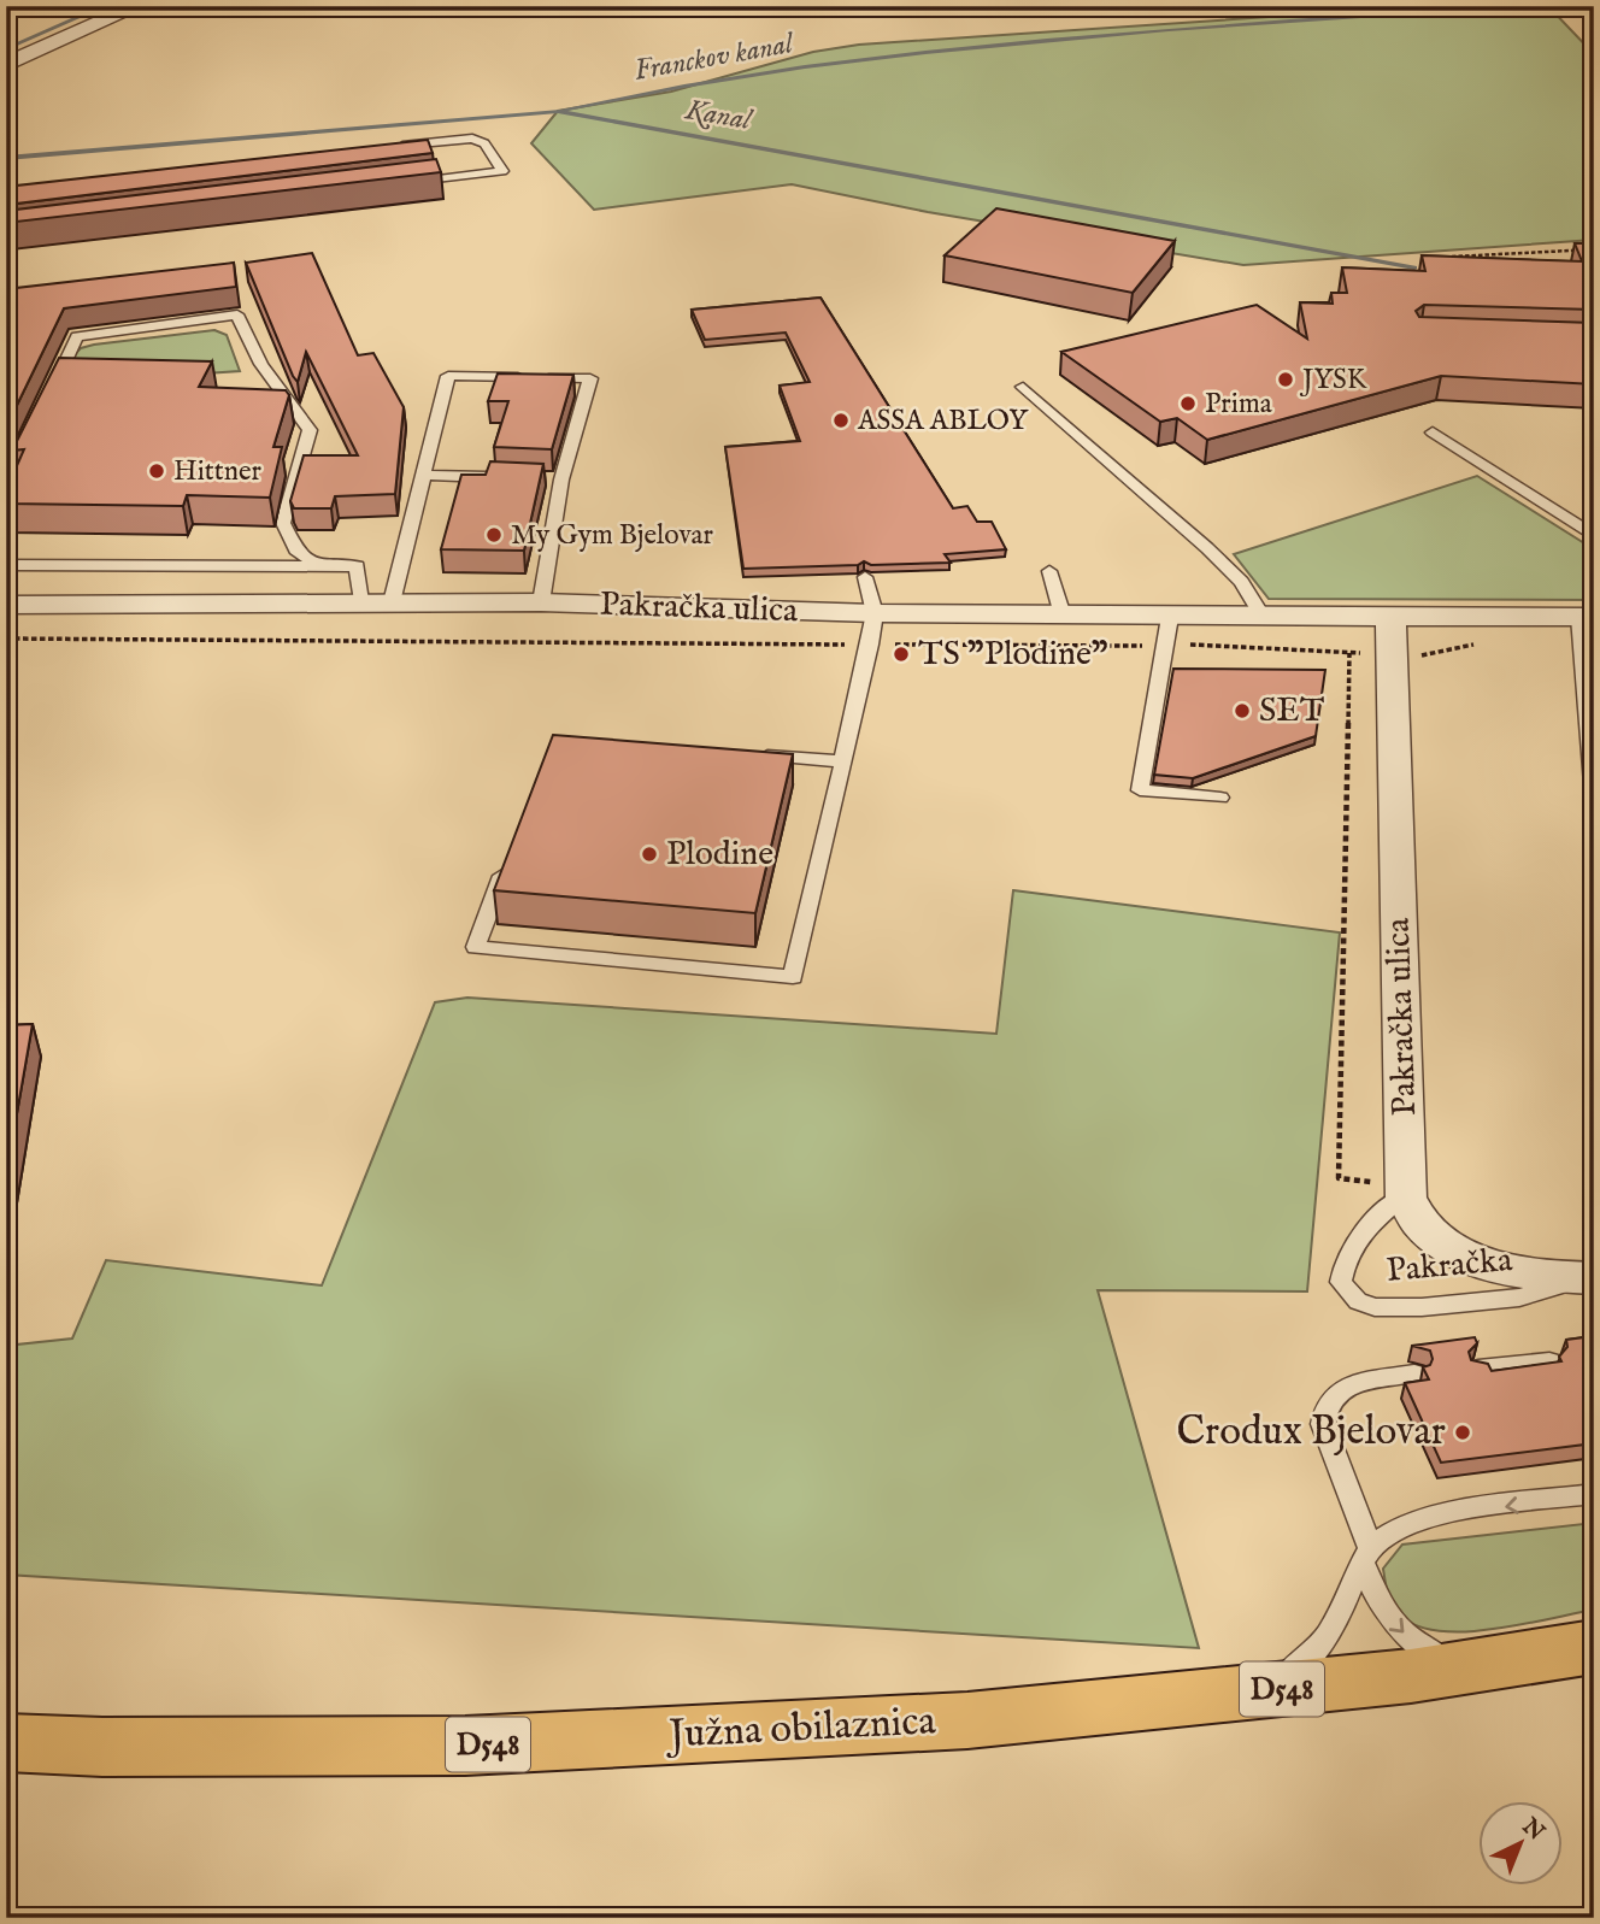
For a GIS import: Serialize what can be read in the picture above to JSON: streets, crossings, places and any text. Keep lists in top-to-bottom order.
{
  "streets": {
    "main road": ["D548", "Južna obilaznica"],
    "street": ["Pakračka ulica"],
    "lane": ["Pakračka"]
  },
  "crossings": [
    ["Pakračka ulica", "Pakračka"]
  ],
  "water": ["Franckov kanal", "Kanal"],
  "places": [
    "JYSK",
    "Prima",
    "ASSA ABLOY",
    "Hittner",
    "My Gym Bjelovar",
    "TS \"Plodine\"",
    "SET",
    "Plodine",
    "Crodux Bjelovar"
  ],
  "north": "top right"
}
